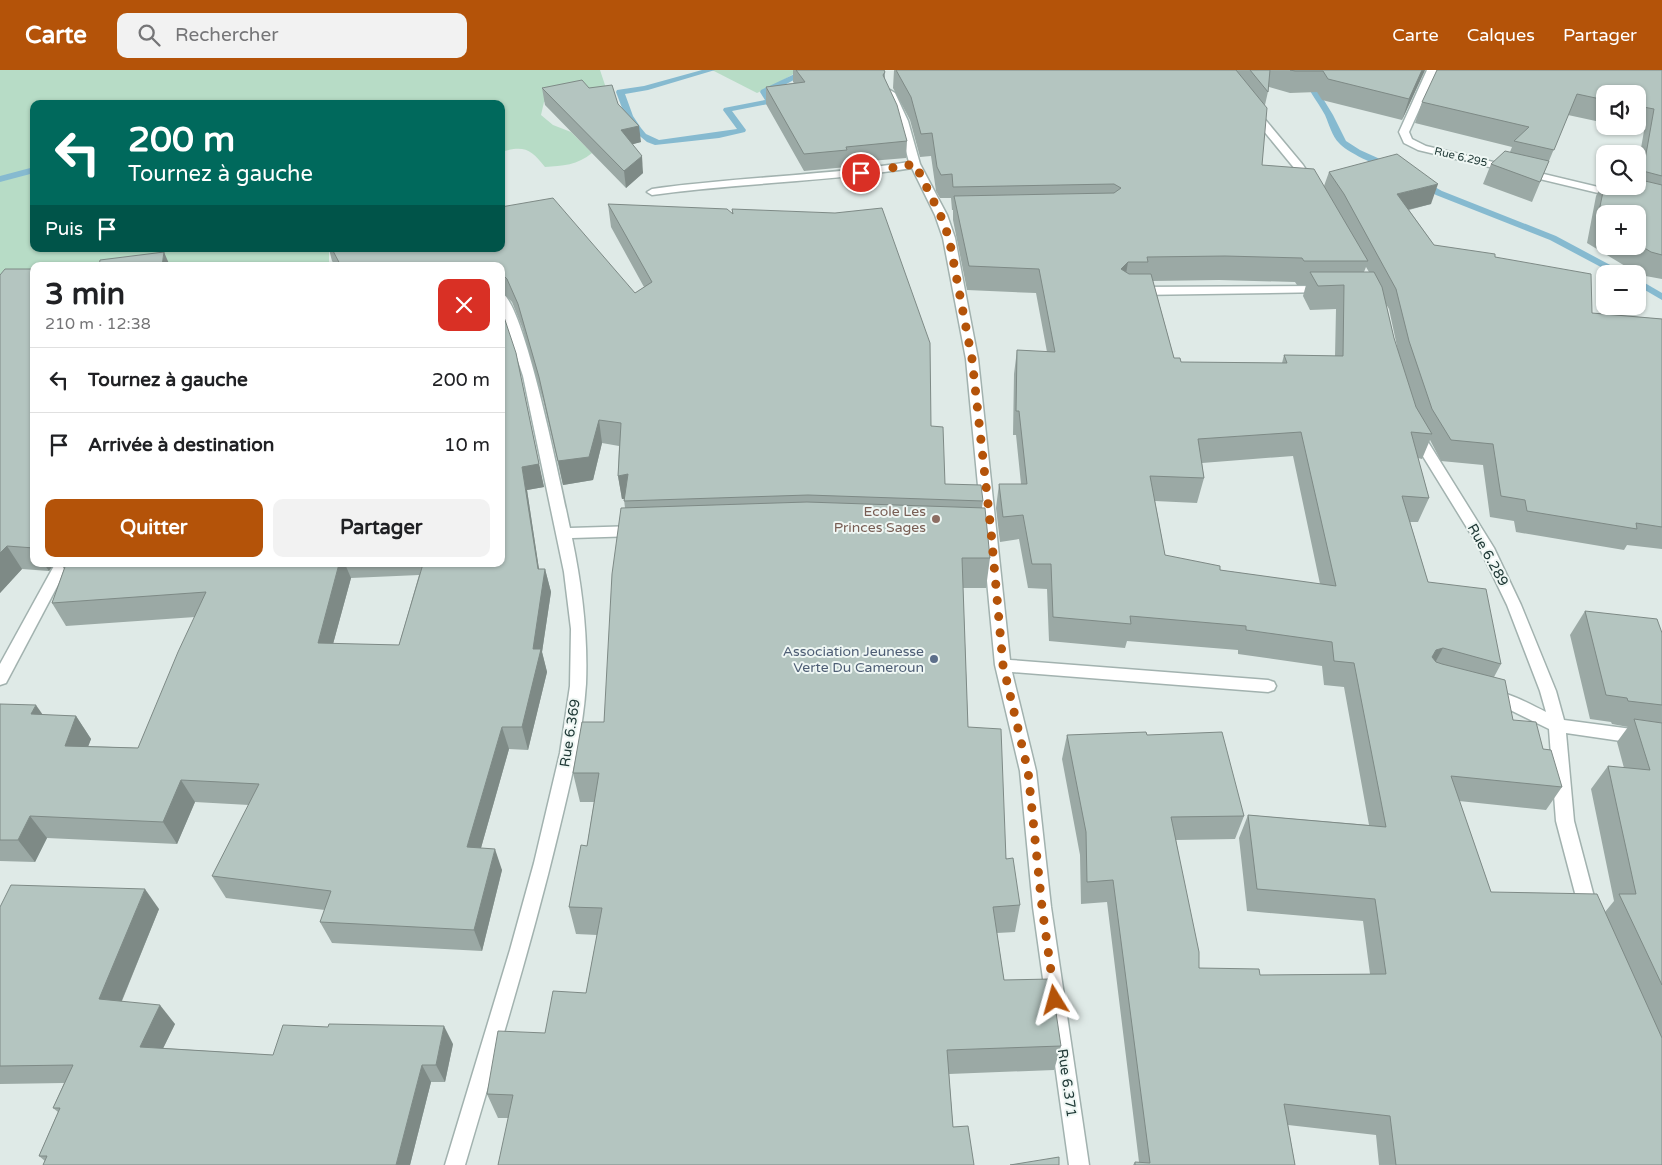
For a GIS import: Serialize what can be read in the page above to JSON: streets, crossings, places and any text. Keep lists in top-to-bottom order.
{
  "streets": {
    "street": [
      "Rue 6.295",
      "Rue 6.289",
      "Rue 6.369",
      "Rue 6.371"
    ]
  },
  "places": ["Ecole Les Princes Sages", "Association Jeunesse Verte Du Cameroun"],
  "page": {
    "header": "Carte",
    "search": "Rechercher",
    "nav": ["Carte", "Calques", "Partager"],
    "map_buttons": ["+", "−"],
    "turn": ["200 m", "Tournez à gauche"],
    "then": "Puis",
    "heading": ["3 min", "210 m · 12:38"],
    "list": [
      {
        "name": "Tournez à gauche",
        "value": "200 m"
      },
      {
        "name": "Arrivée à destination",
        "value": "10 m"
      }
    ],
    "buttons": ["Quitter", "Partager"]
  }
}
